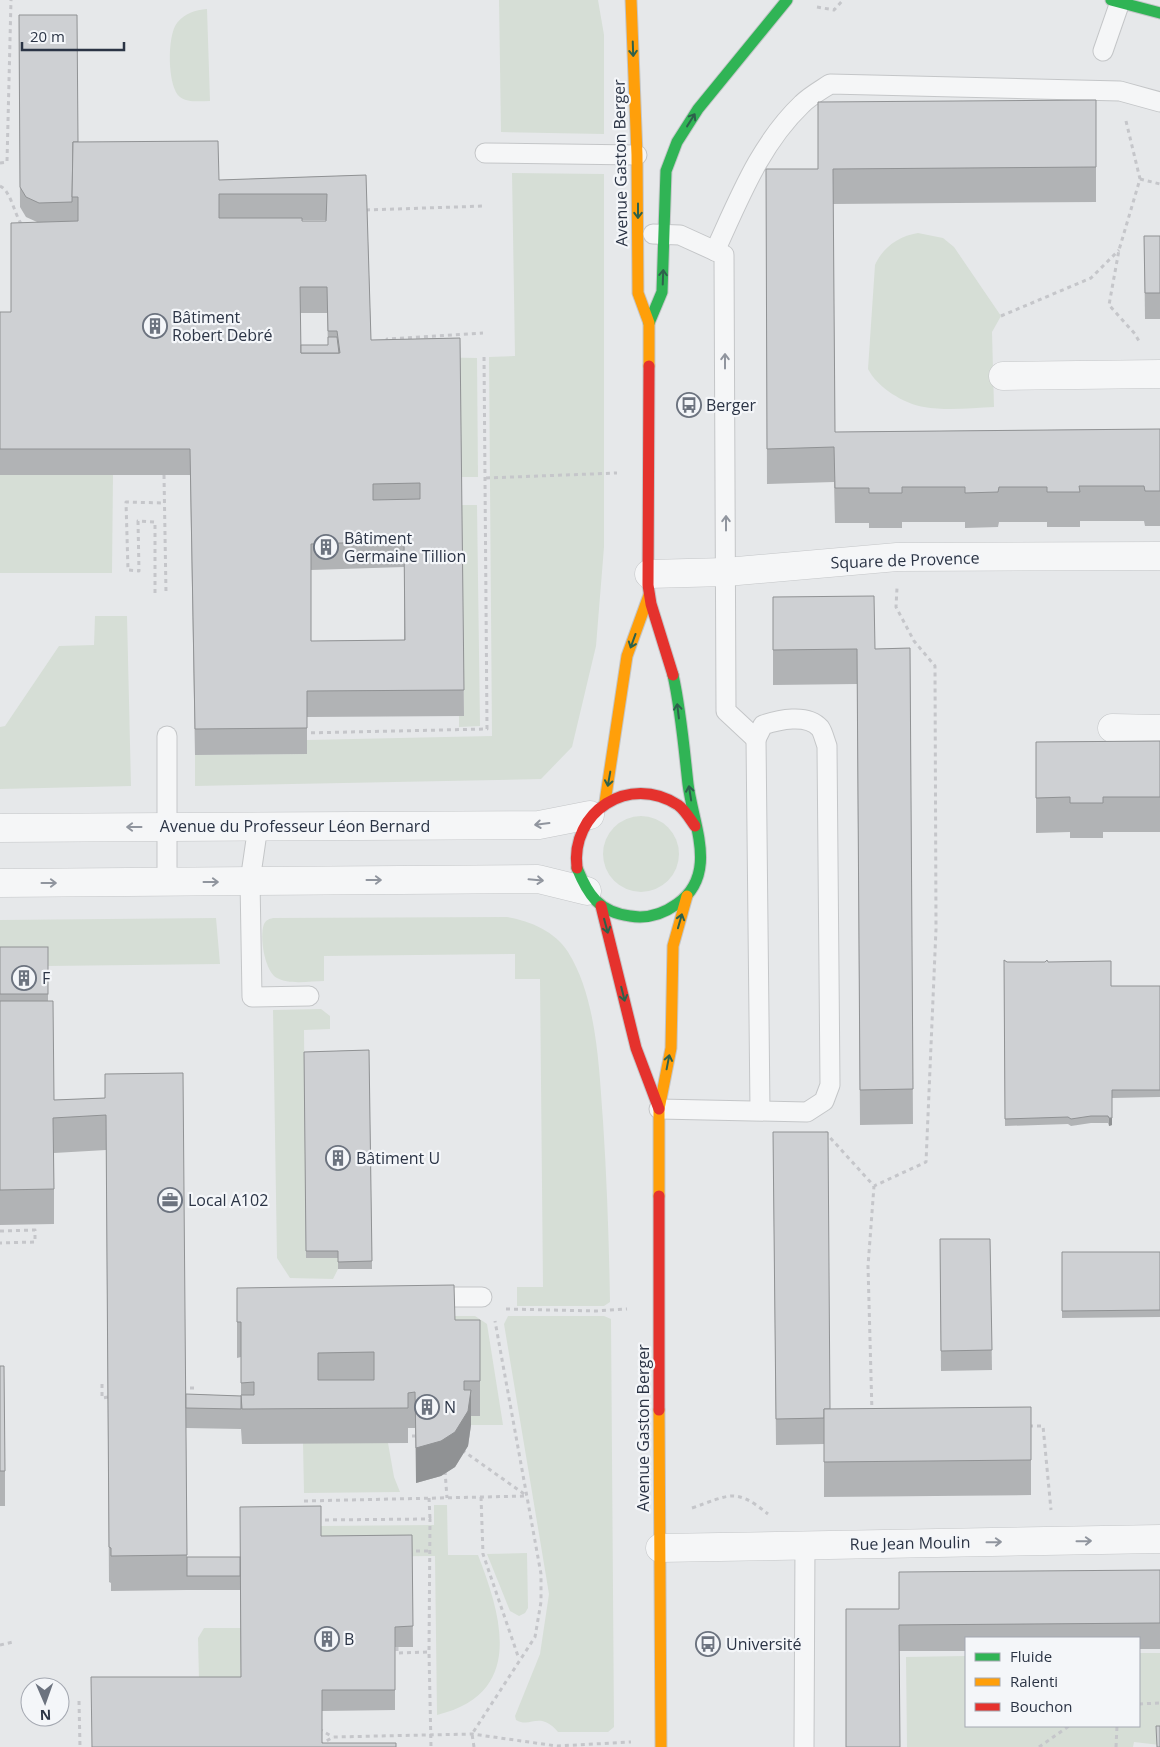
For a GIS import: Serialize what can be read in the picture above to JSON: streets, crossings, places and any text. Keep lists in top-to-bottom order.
{
  "streets": {
    "street": [
      "Avenue Gaston Berger",
      "Square de Provence",
      "Avenue du Professeur Léon Bernard",
      "Rue Jean Moulin"
    ]
  },
  "crossings": [
    ["Avenue Gaston Berger", "Square de Provence"],
    ["Avenue Gaston Berger", "Avenue du Professeur Léon Bernard"],
    ["Avenue Gaston Berger", "Rue Jean Moulin"]
  ],
  "one_way": ["Rue Jean Moulin"],
  "places": {
    "building": [
      "Bâtiment Robert Debré",
      "Bâtiment Germaine Tillion",
      "F",
      "Bâtiment U",
      "N",
      "B"
    ],
    "bus stop": ["Berger", "Université"],
    "office": ["Local A102"]
  },
  "legend": ["Fluide", "Ralenti", "Bouchon"],
  "scale_bar": "20 m",
  "north": "bottom"
}
